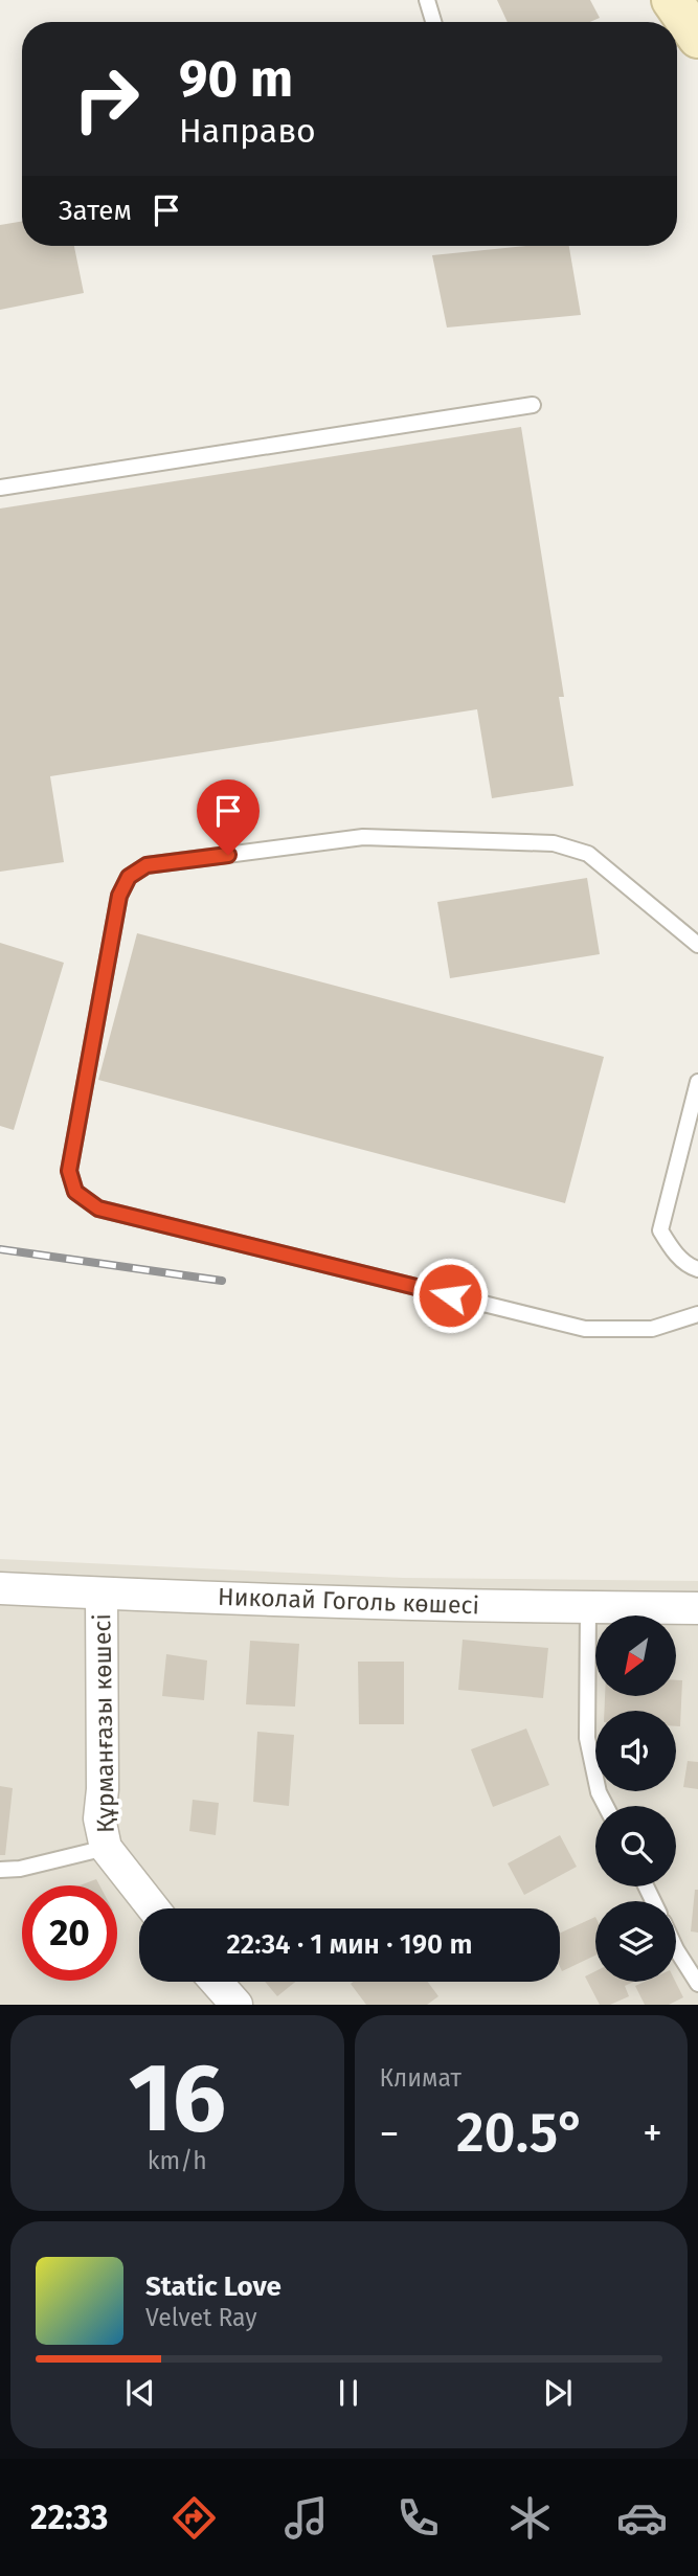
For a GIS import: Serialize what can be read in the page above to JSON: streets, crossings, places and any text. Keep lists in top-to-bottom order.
{
  "streets": {
    "street": ["Николай Гоголь көшесі", "Құрманғазы көшесі"]
  },
  "crossings": [
    ["Николай Гоголь көшесі", "Құрманғазы көшесі"]
  ],
  "north": "bottom left",
  "page": {
    "turn": ["90 m", "Направо"],
    "then": "Затем",
    "limit": "20",
    "trip": "22:34 · 1 мин · 190 m",
    "tile": [
      ["16", "km/h"],
      "Климат"
    ],
    "heat": ["−", "20.5°", "+"],
    "song": ["Static Love", "Velvet Ray"],
    "tabs": "22:33"
  }
}
